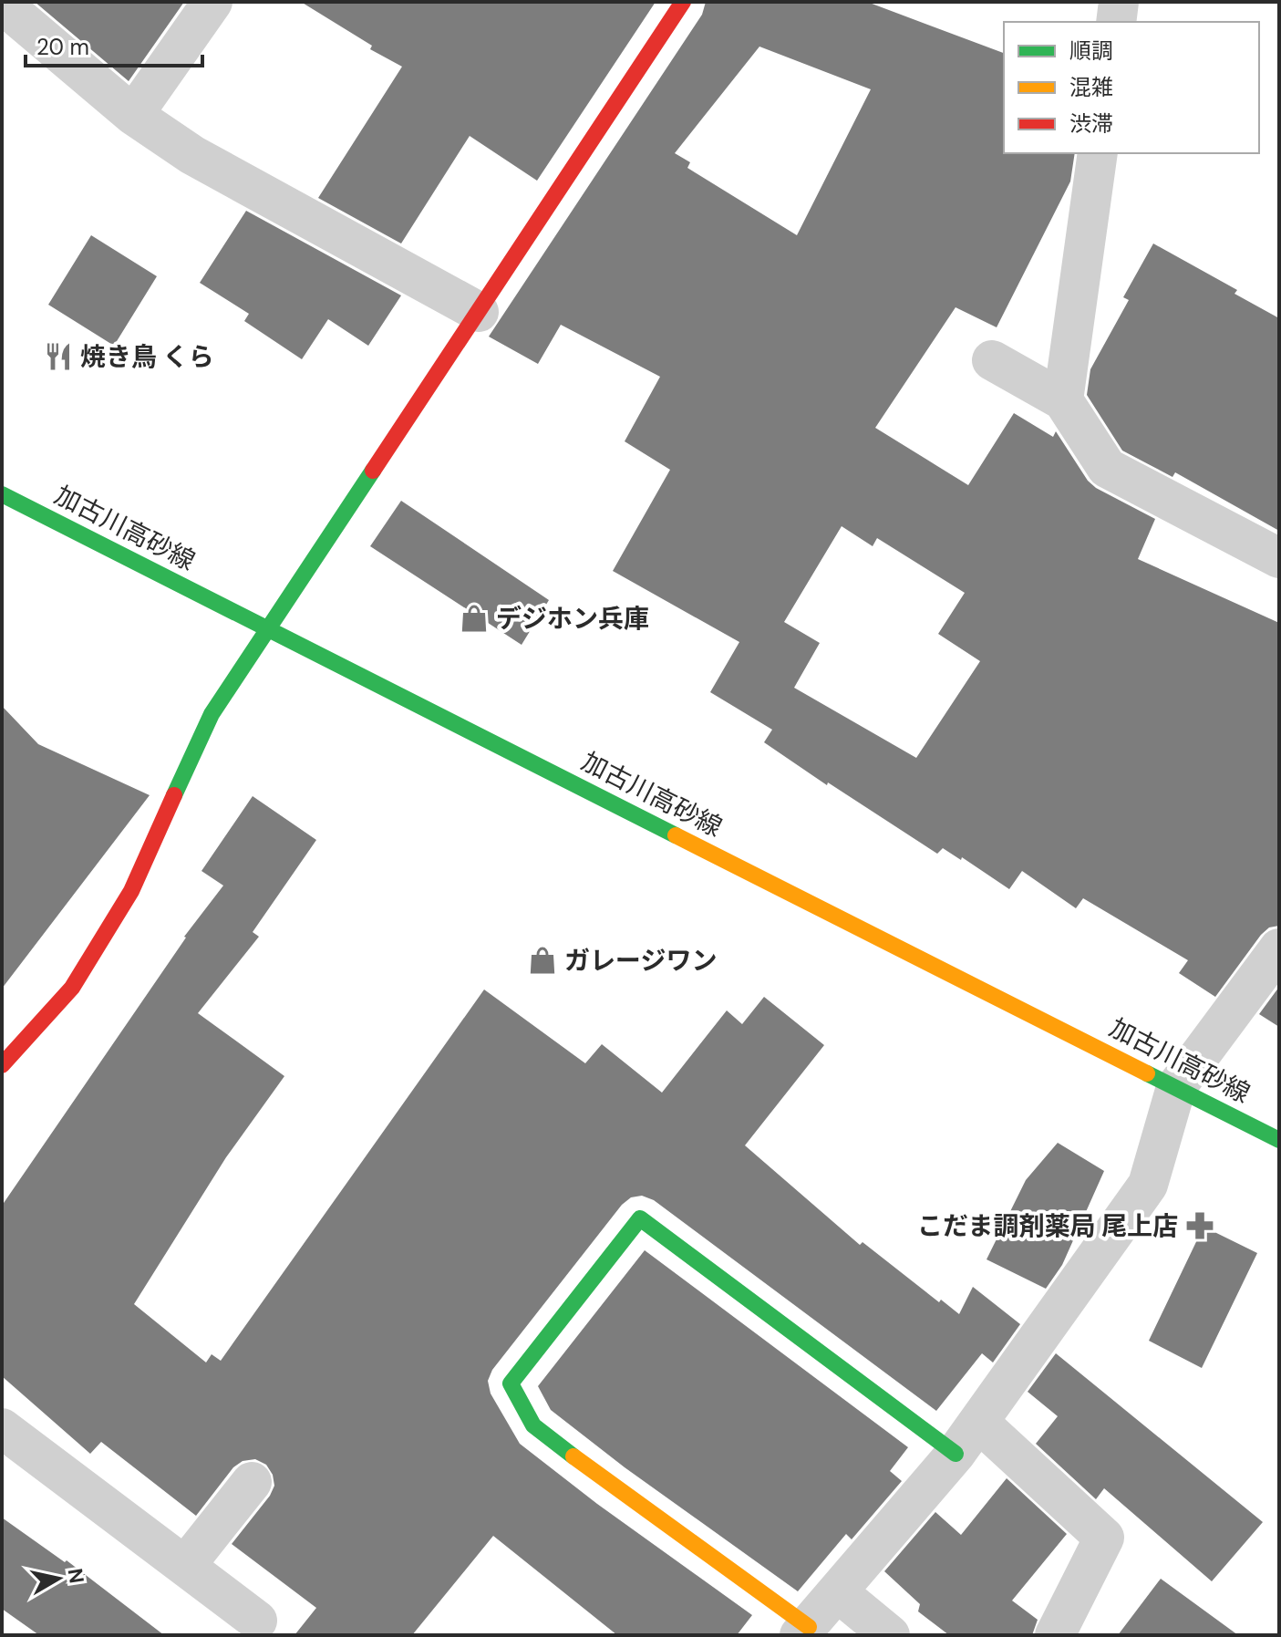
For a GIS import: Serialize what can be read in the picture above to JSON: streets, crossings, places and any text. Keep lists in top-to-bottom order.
{
  "streets": {
    "street": ["加古川高砂線"]
  },
  "places": {
    "restaurant": ["焼き鳥 くら"],
    "shop": ["デジホン兵庫", "ガレージワン"],
    "pharmacy": ["こだま調剤薬局 尾上店"]
  },
  "legend": ["順調", "混雑", "渋滞"],
  "scale_bar": "20 m",
  "north": "right"
}
